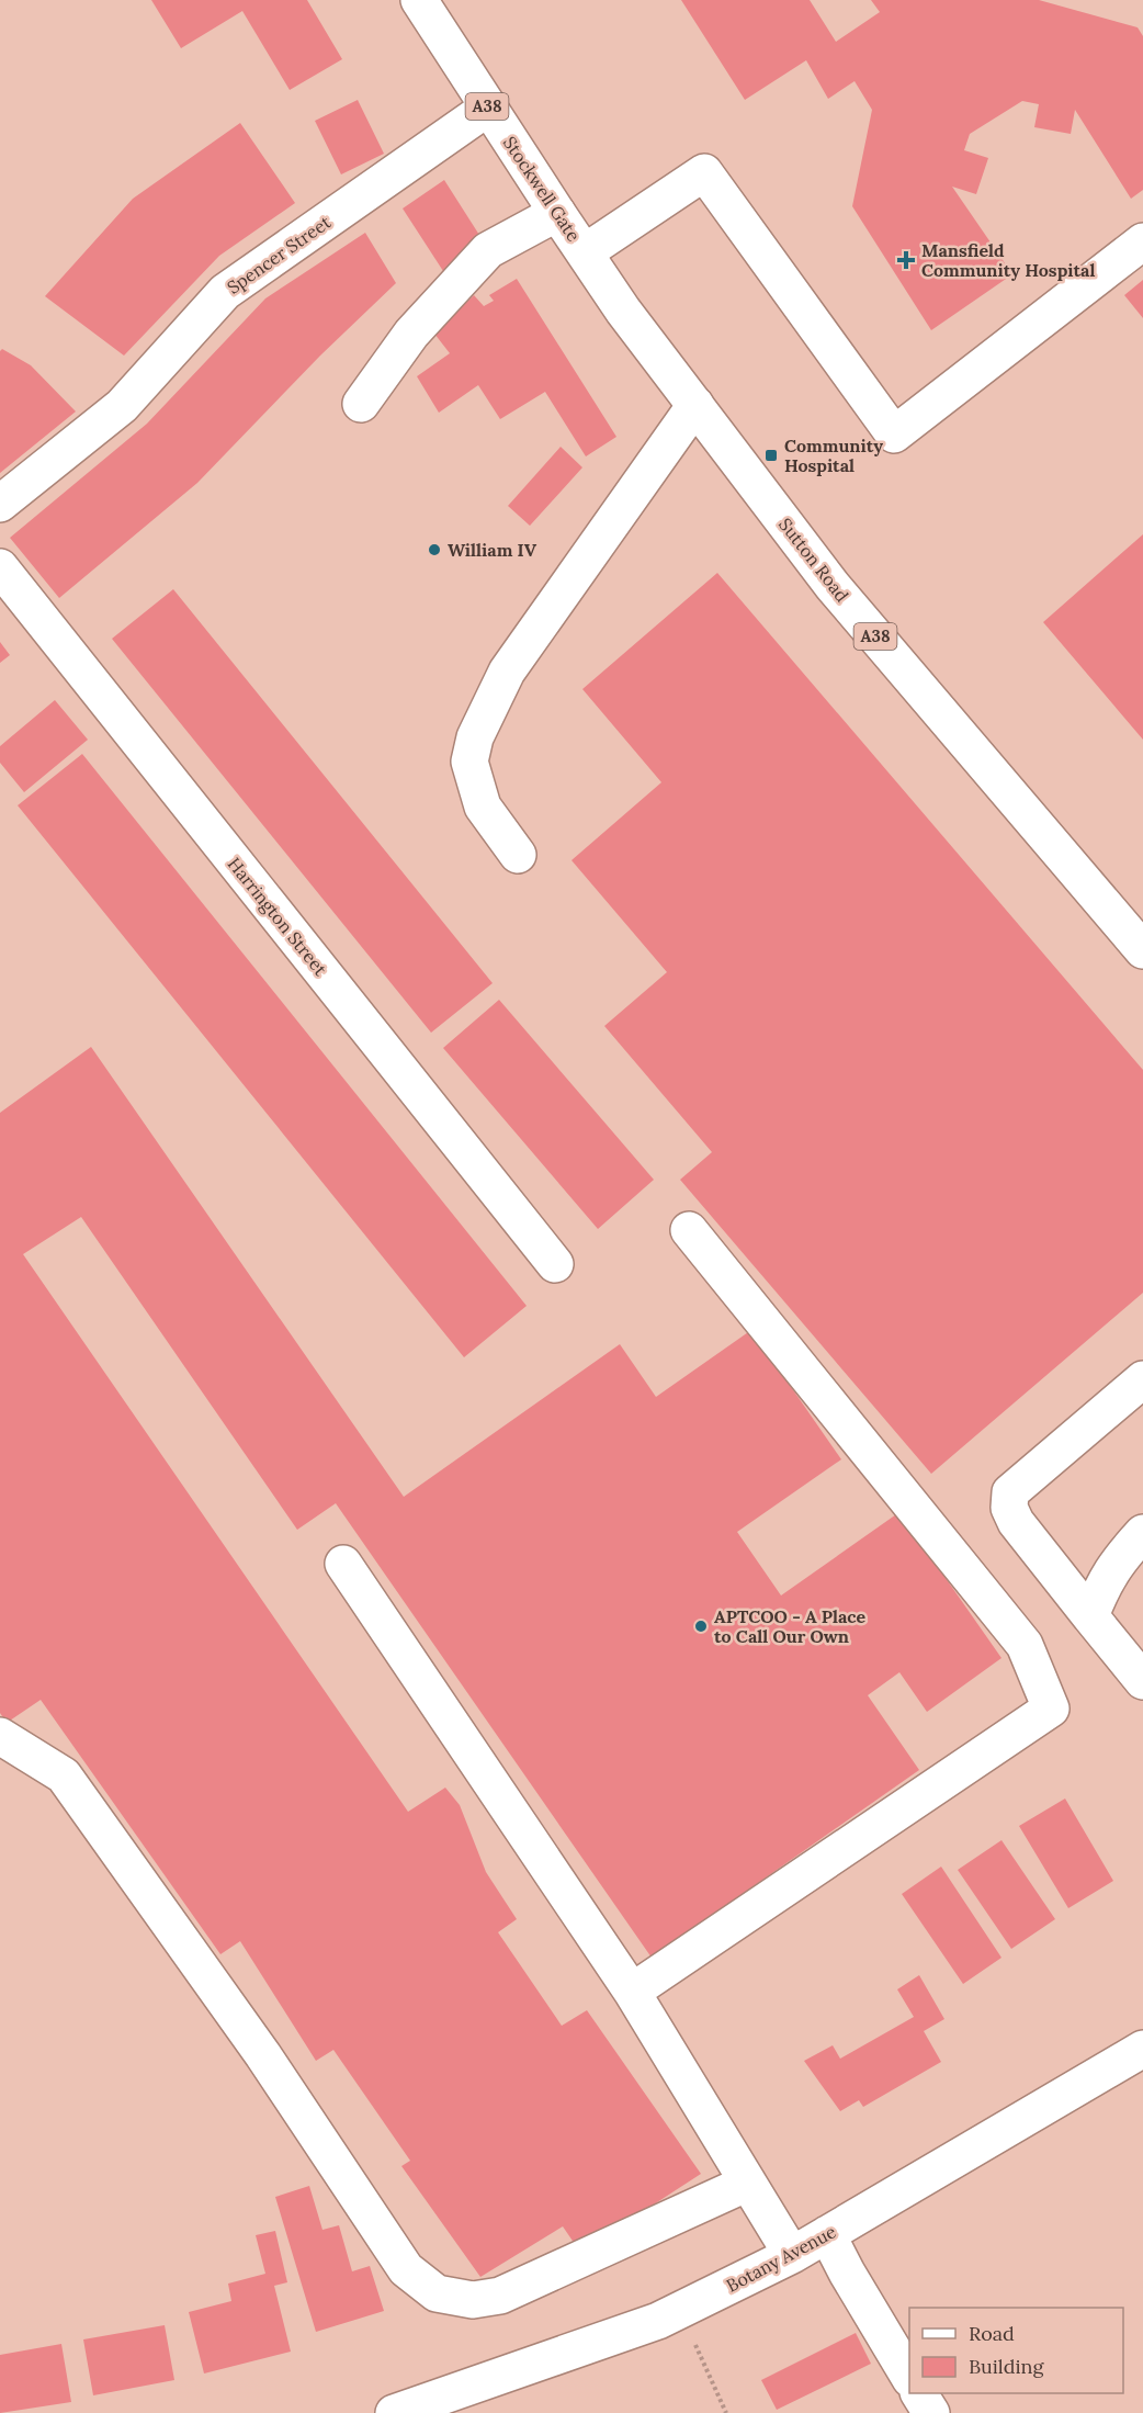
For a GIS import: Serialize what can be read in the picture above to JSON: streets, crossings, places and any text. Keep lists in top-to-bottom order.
{
  "streets": {
    "main road": [
      "A38",
      "Stockwell Gate",
      "Spencer Street",
      "Sutton Road",
      "Harrington Street",
      "Botany Avenue"
    ]
  },
  "crossings": [
    ["Stockwell Gate", "Spencer Street"],
    ["Stockwell Gate", "Sutton Road"]
  ],
  "places": {
    "health": ["Mansfield Community Hospital"],
    "transit": ["Community Hospital"],
    "other": ["William IV", "APTCOO - A Place to Call Our Own"]
  },
  "legend": ["Road", "Building"]
}
